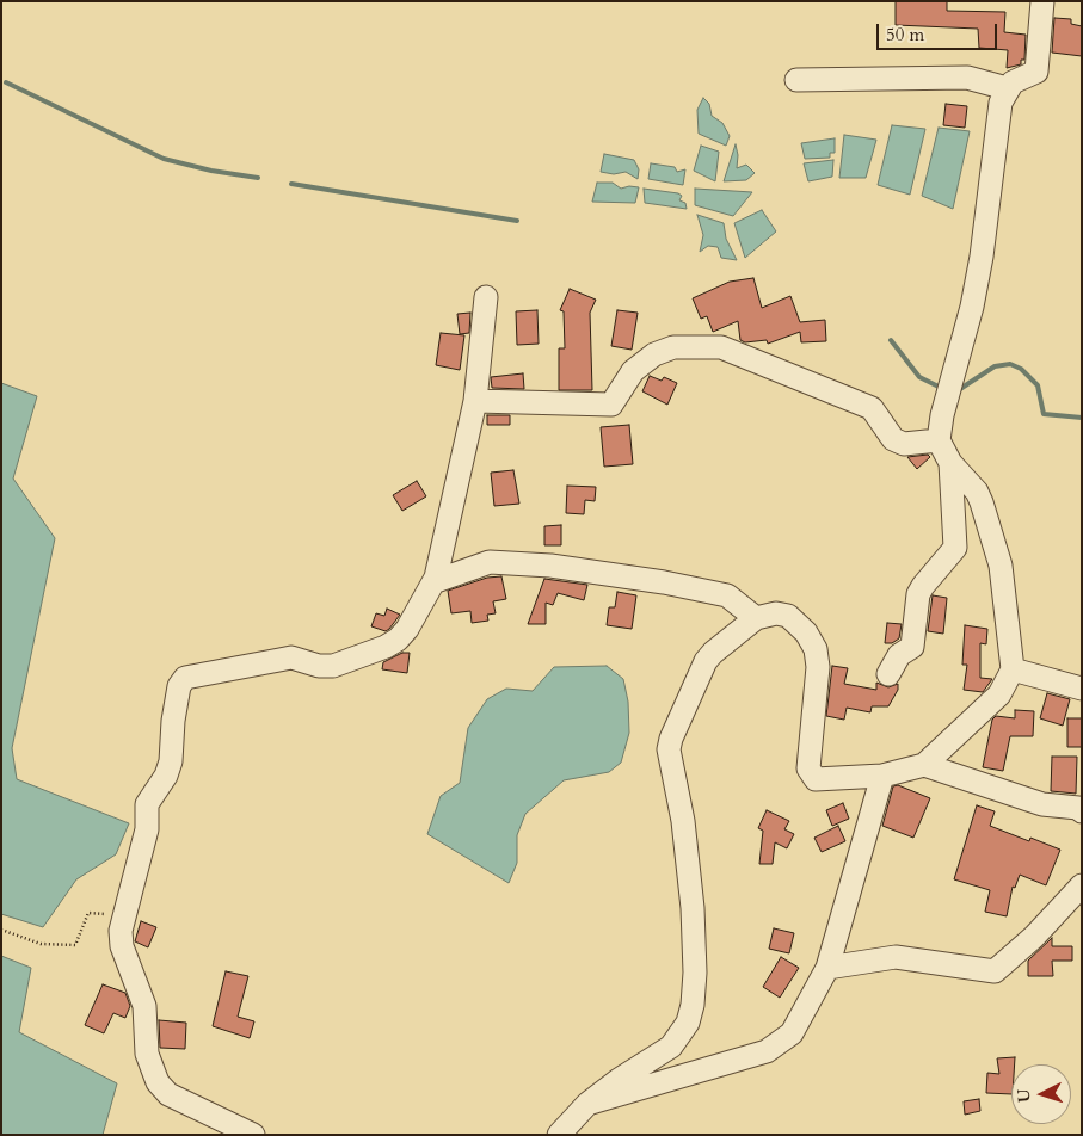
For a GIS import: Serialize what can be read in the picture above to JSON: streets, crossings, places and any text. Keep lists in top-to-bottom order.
{
  "scale_bar": "50 m",
  "north": "left"
}
